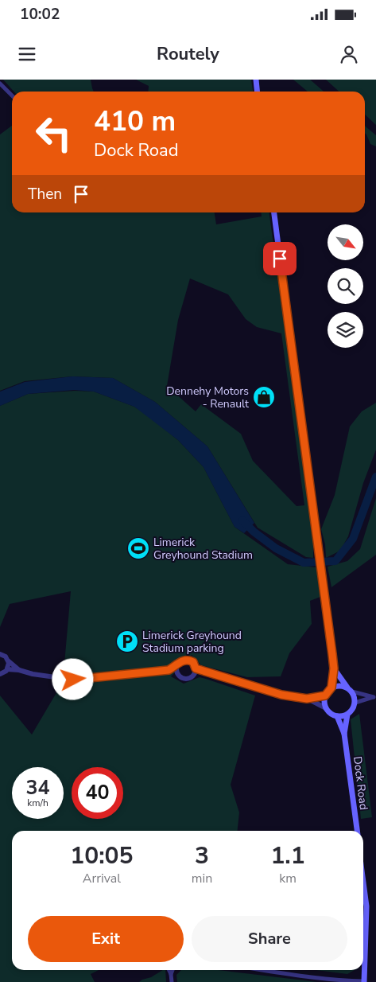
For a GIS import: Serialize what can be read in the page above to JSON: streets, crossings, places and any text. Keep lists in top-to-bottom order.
{
  "streets": {
    "main road": ["Dock Road"]
  },
  "places": {
    "shop": ["Dennehy Motors - Renault"],
    "sports": ["Limerick Greyhound Stadium"],
    "parking": ["Limerick Greyhound Stadium parking"]
  },
  "north": "bottom right",
  "page": {
    "status": "10:02",
    "header": "Routely",
    "turn": ["410 m", "Dock Road"],
    "then": "Then",
    "speed": "34 km/h",
    "limit": "40",
    "eta": [
      "10:05",
      "Arrival",
      "3",
      "min",
      "1.1",
      "km"
    ],
    "buttons": ["Exit", "Share"]
  }
}
